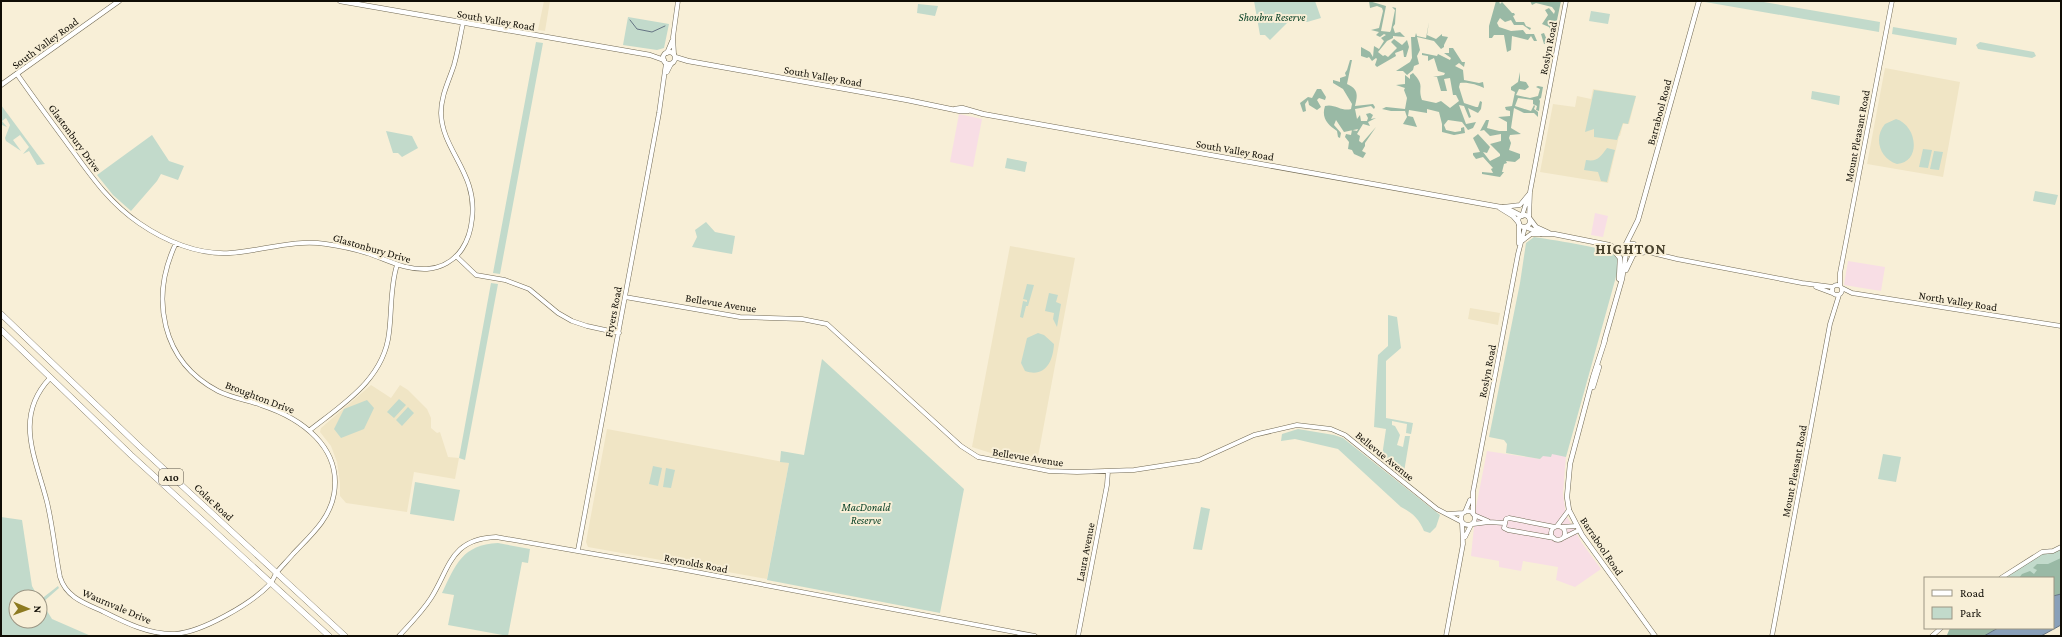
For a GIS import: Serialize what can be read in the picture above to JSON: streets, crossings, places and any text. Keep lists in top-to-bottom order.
{
  "streets": {
    "highway": ["A10", "Colac Road"],
    "main road": ["South Valley Road", "Barrabool Road"],
    "street": [
      "Roslyn Road",
      "Mount Pleasant Road",
      "Glastonbury Drive",
      "North Valley Road",
      "Bellevue Avenue",
      "Fryers Road",
      "Broughton Drive",
      "Laura Avenue",
      "Reynolds Road",
      "Waurnvale Drive"
    ]
  },
  "crossings": [
    ["South Valley Road", "Roslyn Road"],
    ["South Valley Road", "Glastonbury Drive"],
    ["South Valley Road", "Fryers Road"],
    ["Roslyn Road", "Bellevue Avenue"],
    ["Mount Pleasant Road", "North Valley Road"],
    ["Glastonbury Drive", "Broughton Drive"],
    ["Bellevue Avenue", "Fryers Road"],
    ["Bellevue Avenue", "Laura Avenue"],
    ["Fryers Road", "Reynolds Road"],
    ["Broughton Drive", "Colac Road"],
    ["Broughton Drive", "Waurnvale Drive"],
    ["Colac Road", "Waurnvale Drive"]
  ],
  "districts": ["HIGHTON"],
  "parks": ["Shoubra Reserve", "MacDonald Reserve"],
  "legend": ["Road", "Park"],
  "north": "right"
}
